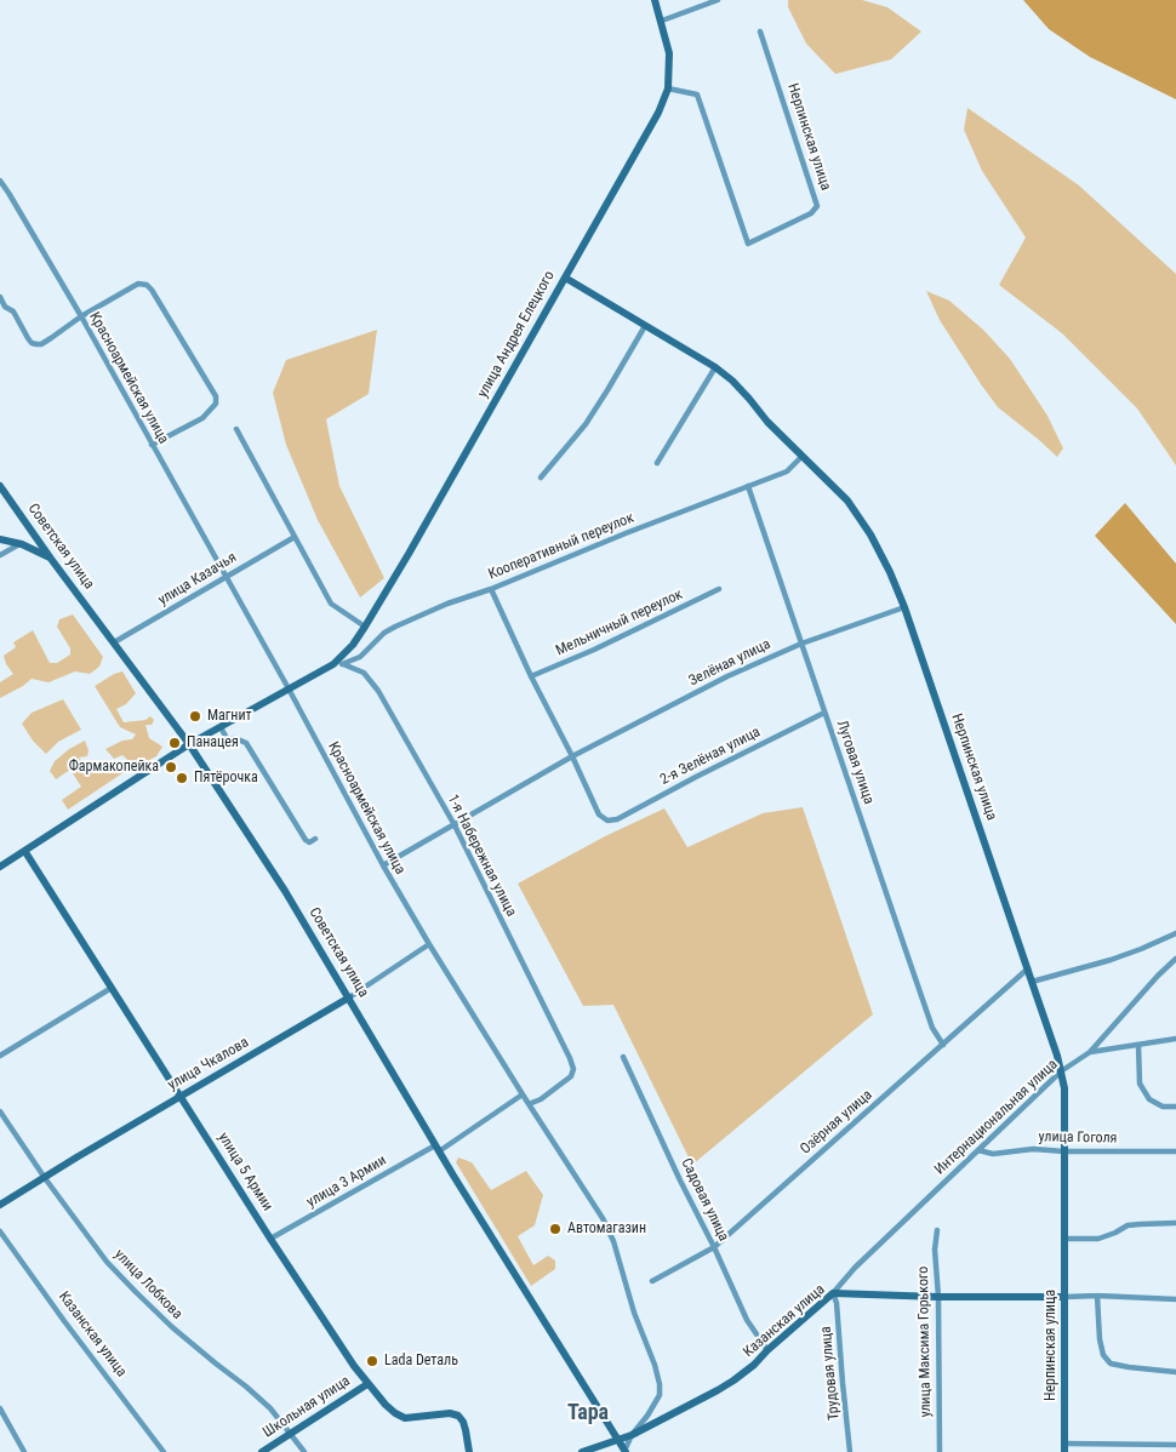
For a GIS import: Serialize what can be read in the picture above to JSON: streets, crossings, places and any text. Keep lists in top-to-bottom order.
{
  "streets": {
    "main road": [
      "Нерпинская улица",
      "улица Андрея Елецкого",
      "Советская улица",
      "улица Чкалова",
      "улица 5 Армии",
      "Казанская улица",
      "Школьная улица"
    ],
    "street": [
      "Красноармейская улица",
      "Кооперативный переулок",
      "улица Казачья",
      "Мельничный переулок",
      "Зелёная улица",
      "2-я Зелёная улица",
      "Луговая улица",
      "1-я Набережная улица",
      "Интернациональная улица",
      "Озёрная улица",
      "улица Гоголя",
      "улица 3 Армии",
      "Садовая улица",
      "улица Лобкова",
      "улица Максима Горького",
      "Трудовая улица"
    ]
  },
  "crossings": [
    ["Нерпинская улица", "улица Андрея Елецкого"],
    ["Нерпинская улица", "Кооперативный переулок"],
    ["Нерпинская улица", "Зелёная улица"],
    ["Нерпинская улица", "Интернациональная улица"],
    ["Нерпинская улица", "Озёрная улица"],
    ["Нерпинская улица", "улица Гоголя"],
    ["Нерпинская улица", "Казанская улица"],
    ["улица Андрея Елецкого", "Красноармейская улица"],
    ["улица Андрея Елецкого", "Советская улица"],
    ["улица Андрея Елецкого", "улица 5 Армии"],
    ["Красноармейская улица", "Советская улица"],
    ["Красноармейская улица", "улица Казачья"],
    ["Красноармейская улица", "Зелёная улица"],
    ["Красноармейская улица", "1-я Набережная улица"],
    ["Красноармейская улица", "улица Чкалова"],
    ["Красноармейская улица", "улица 3 Армии"],
    ["Красноармейская улица", "Казанская улица"],
    ["Советская улица", "улица Казачья"],
    ["Советская улица", "улица Чкалова"],
    ["Советская улица", "улица 3 Армии"],
    ["Советская улица", "Казанская улица"],
    ["Кооперативный переулок", "Луговая улица"],
    ["Кооперативный переулок", "1-я Набережная улица"],
    ["Зелёная улица", "2-я Зелёная улица"],
    ["Зелёная улица", "Луговая улица"],
    ["Зелёная улица", "1-я Набережная улица"],
    ["2-я Зелёная улица", "Луговая улица"],
    ["Луговая улица", "Озёрная улица"],
    ["улица Чкалова", "улица 5 Армии"],
    ["улица Чкалова", "улица Лобкова"],
    ["Интернациональная улица", "улица Гоголя"],
    ["Интернациональная улица", "Казанская улица"],
    ["Интернациональная улица", "Трудовая улица"],
    ["Озёрная улица", "Садовая улица"],
    ["улица 5 Армии", "улица 3 Армии"],
    ["улица 5 Армии", "Школьная улица"],
    ["Садовая улица", "Казанская улица"],
    ["улица Лобкова", "Школьная улица"],
    ["Казанская улица", "улица Максима Горького"],
    ["Казанская улица", "Трудовая улица"]
  ],
  "districts": ["Тара"],
  "places": [
    "Магнит",
    "Панацея",
    "Фармакопейка",
    "Пятёрочка",
    "Автомагазин",
    "Lada Dеталь"
  ]
}
